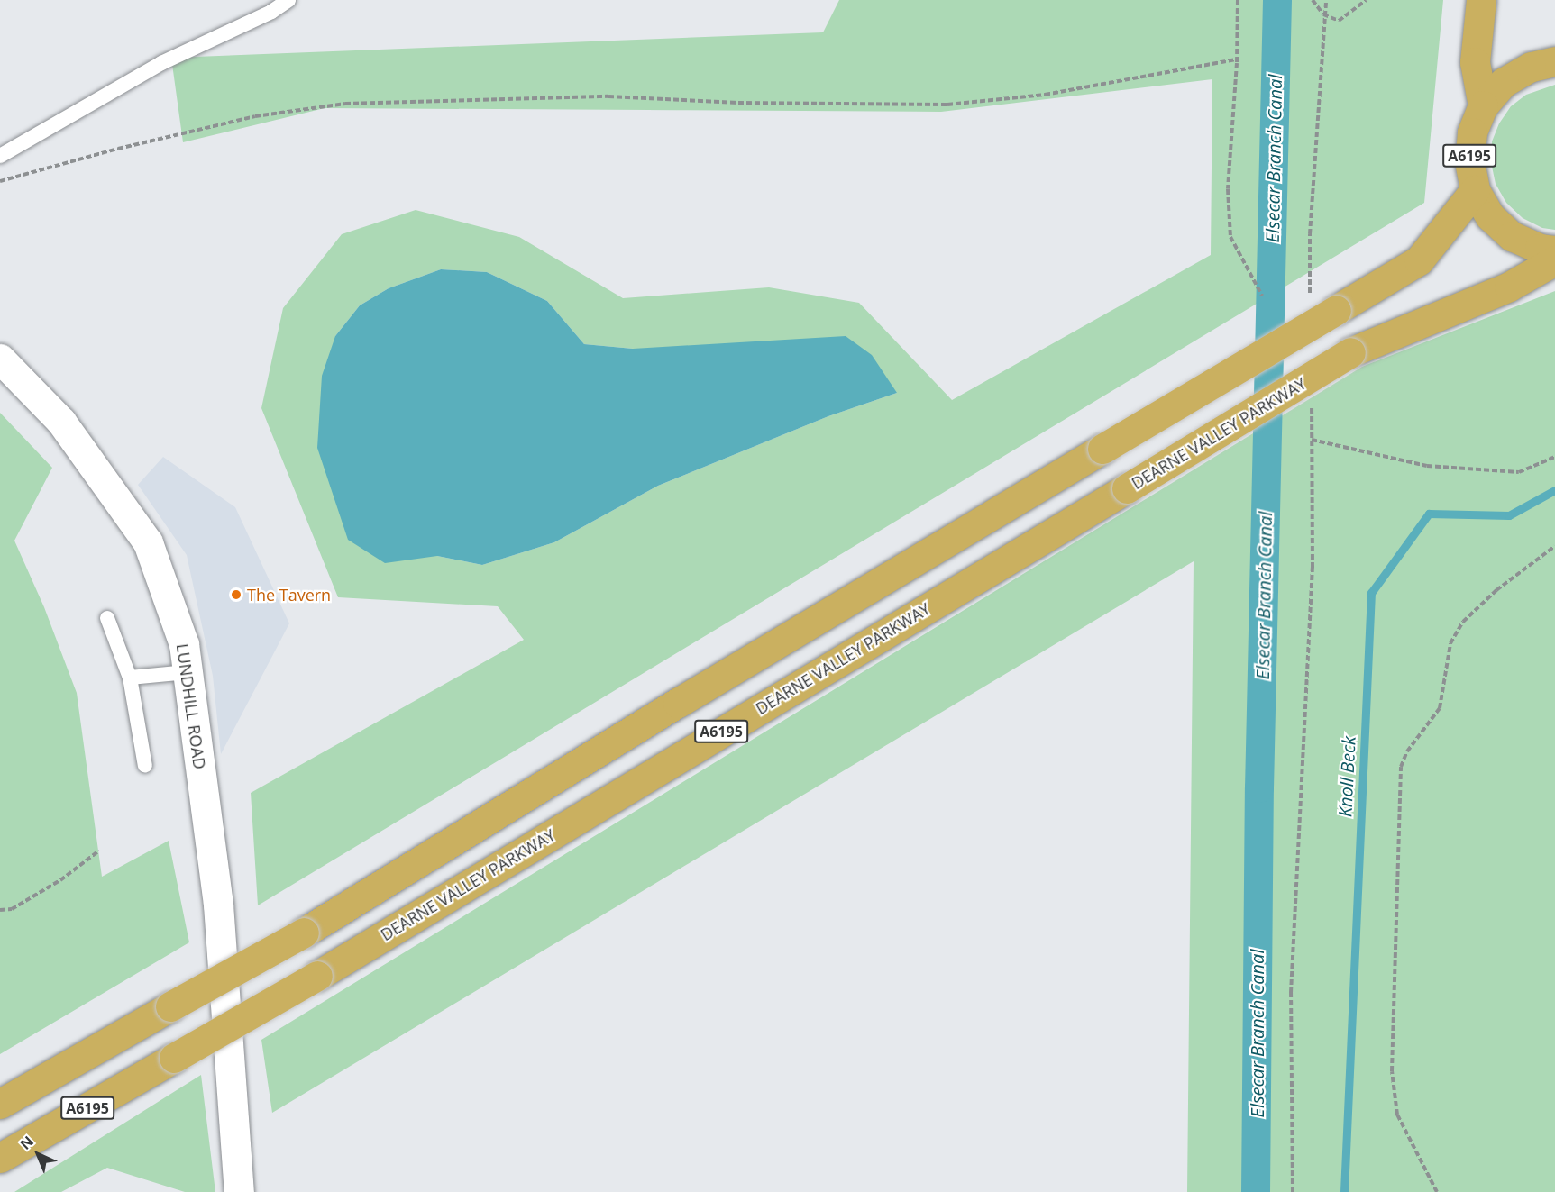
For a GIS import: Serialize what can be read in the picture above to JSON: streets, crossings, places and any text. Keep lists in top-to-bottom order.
{
  "streets": {
    "highway": ["A6195", "DEARNE VALLEY PARKWAY"],
    "street": ["LUNDHILL ROAD"]
  },
  "water": ["Elsecar Branch Canal", "Knoll Beck"],
  "places": ["The Tavern"],
  "north": "top left"
}
